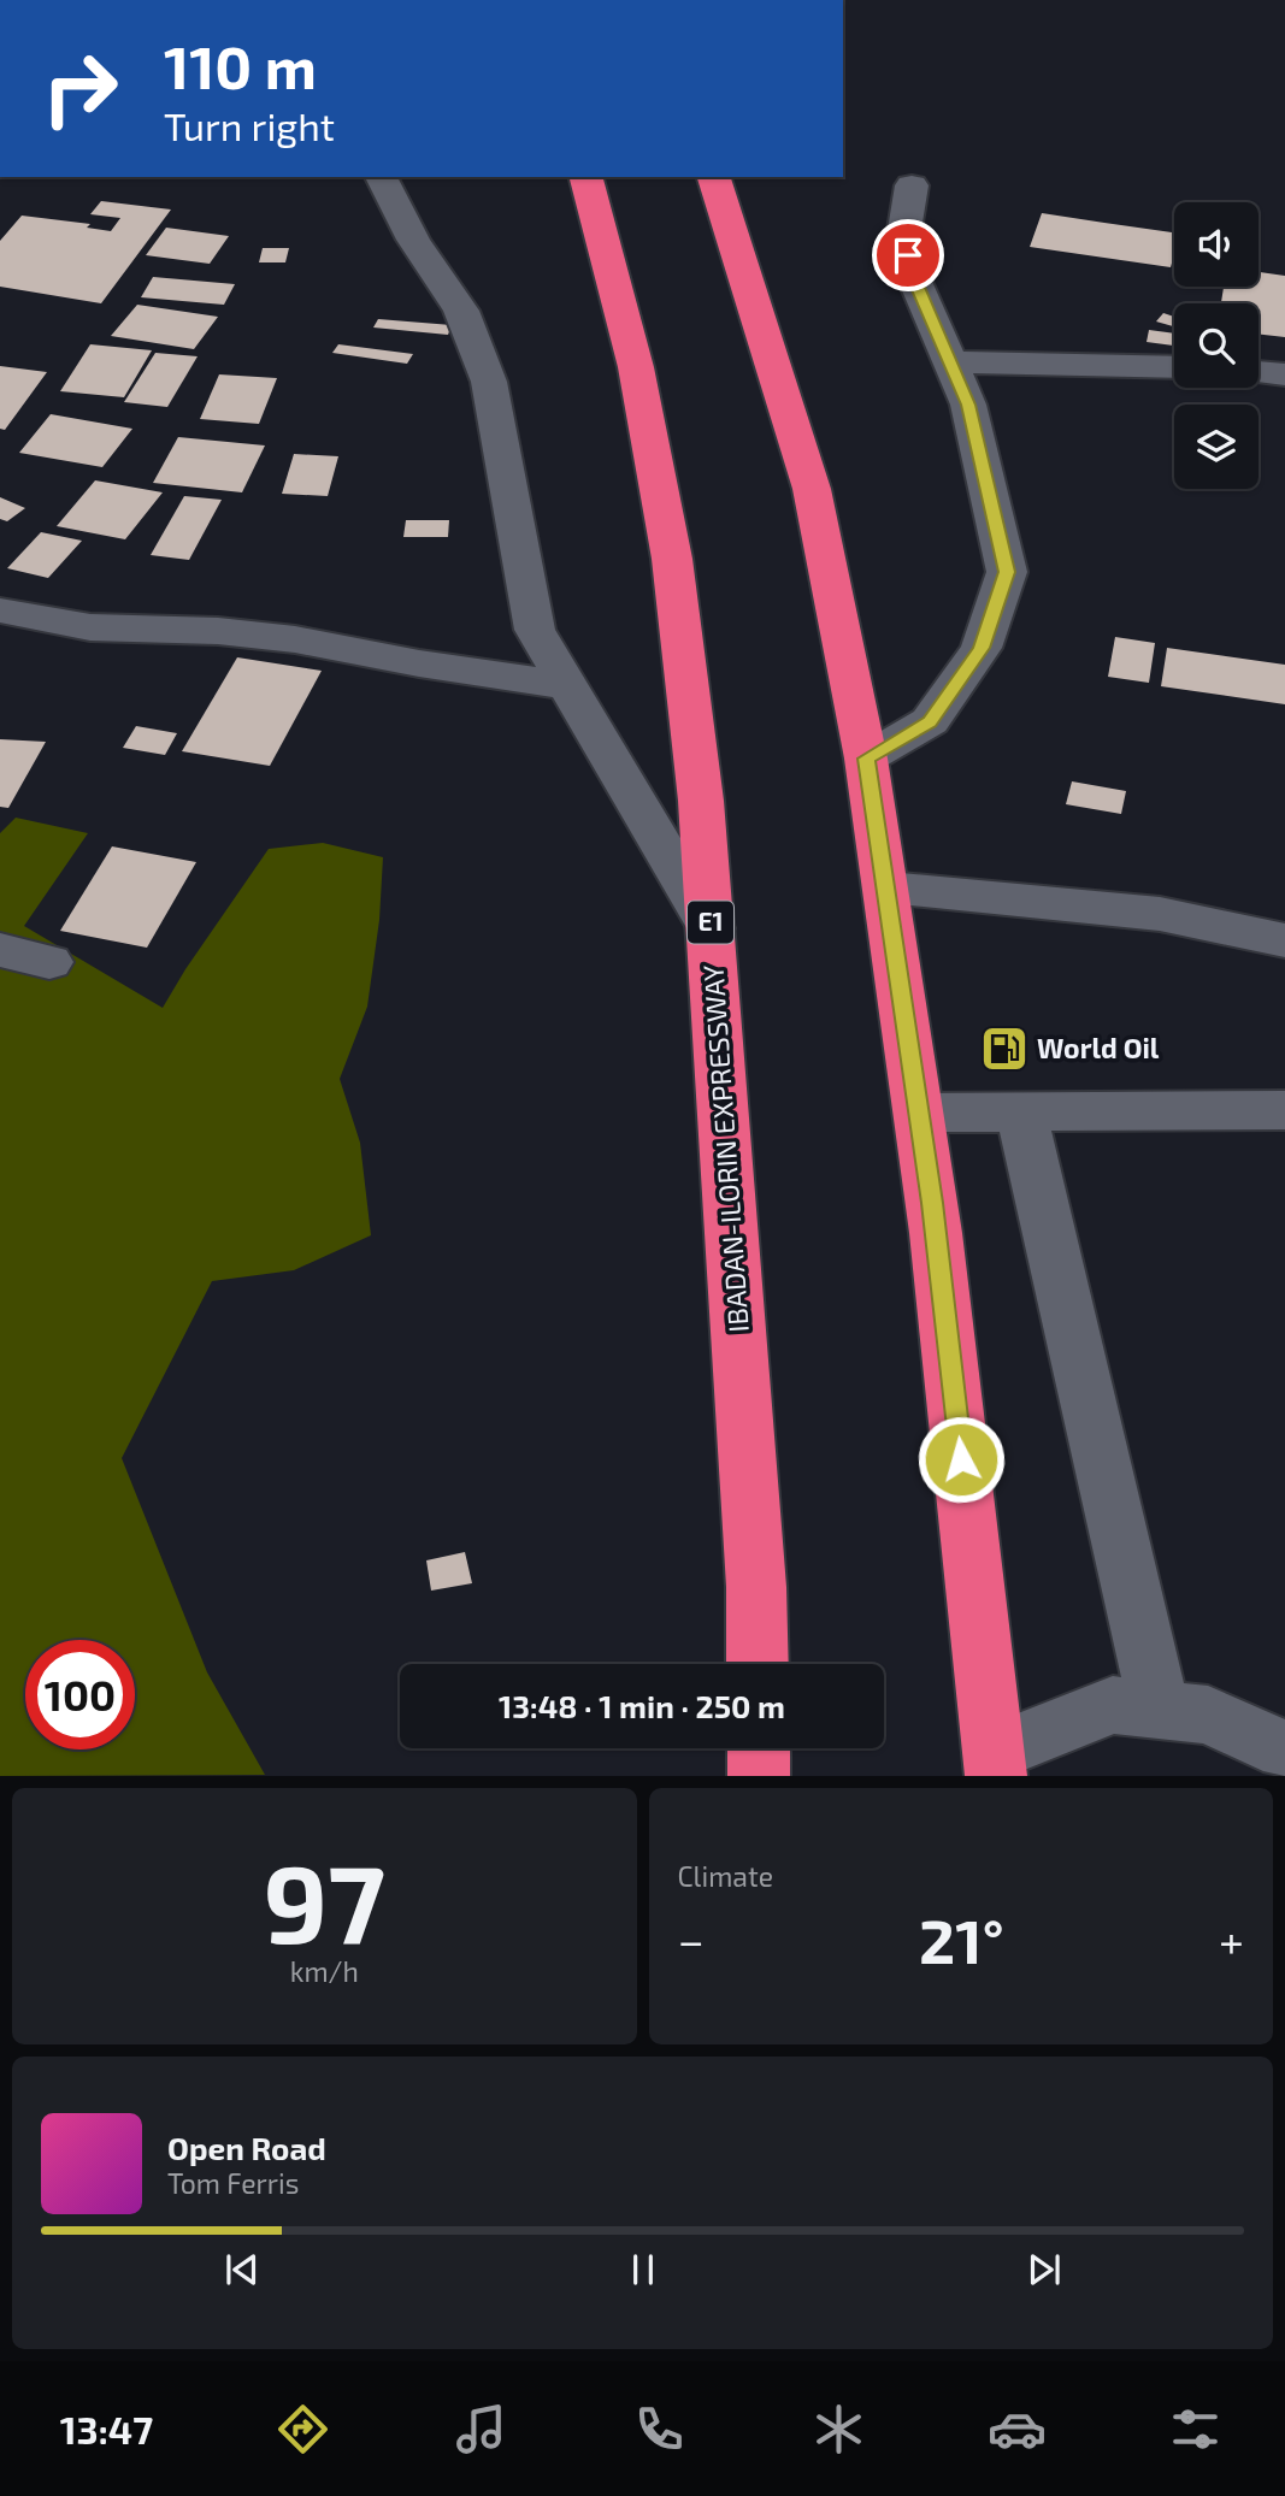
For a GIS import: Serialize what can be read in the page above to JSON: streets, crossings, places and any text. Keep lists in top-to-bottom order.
{
  "streets": {
    "highway": ["E1", "IBADAN-ILORIN EXPRESSWAY"]
  },
  "places": {
    "fuel station": ["World Oil"]
  },
  "page": {
    "turn": ["110 m", "Turn right"],
    "limit": "100",
    "trip": "13:48 · 1 min · 250 m",
    "tile": [
      ["97", "km/h"],
      "Climate"
    ],
    "heat": ["−", "21°", "+"],
    "song": ["Open Road", "Tom Ferris"],
    "tabs": "13:47"
  }
}
